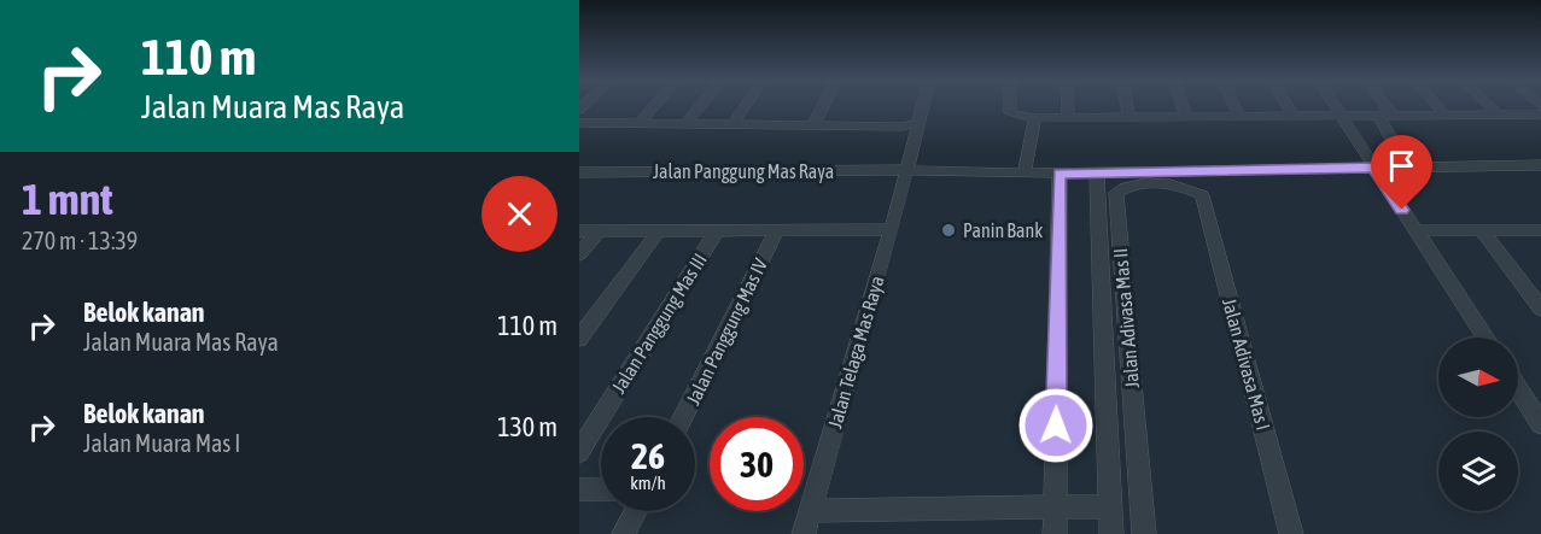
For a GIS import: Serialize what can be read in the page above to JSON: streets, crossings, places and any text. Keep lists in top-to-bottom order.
{
  "streets": {
    "street": [
      "Jalan Panggung Mas Raya",
      "Jalan Adivasa Mas II",
      "Jalan Panggung Mas III",
      "Jalan Panggung Mas IV",
      "Jalan Telaga Mas Raya",
      "Jalan Adivasa Mas I"
    ]
  },
  "crossings": [
    ["Jalan Panggung Mas Raya", "Jalan Telaga Mas Raya"],
    ["Jalan Adivasa Mas II", "Jalan Adivasa Mas I"]
  ],
  "places": ["Panin Bank"],
  "north": "right",
  "page": {
    "turn": ["110 m", "Jalan Muara Mas Raya"],
    "heading": ["1 mnt", "270 m · 13:39"],
    "list": [
      {
        "name": "Belok kanan",
        "note": "Jalan Muara Mas Raya",
        "value": "110 m"
      },
      {
        "name": "Belok kanan",
        "note": "Jalan Muara Mas I",
        "value": "130 m"
      }
    ],
    "speed": "26 km/h",
    "limit": "30"
  }
}
